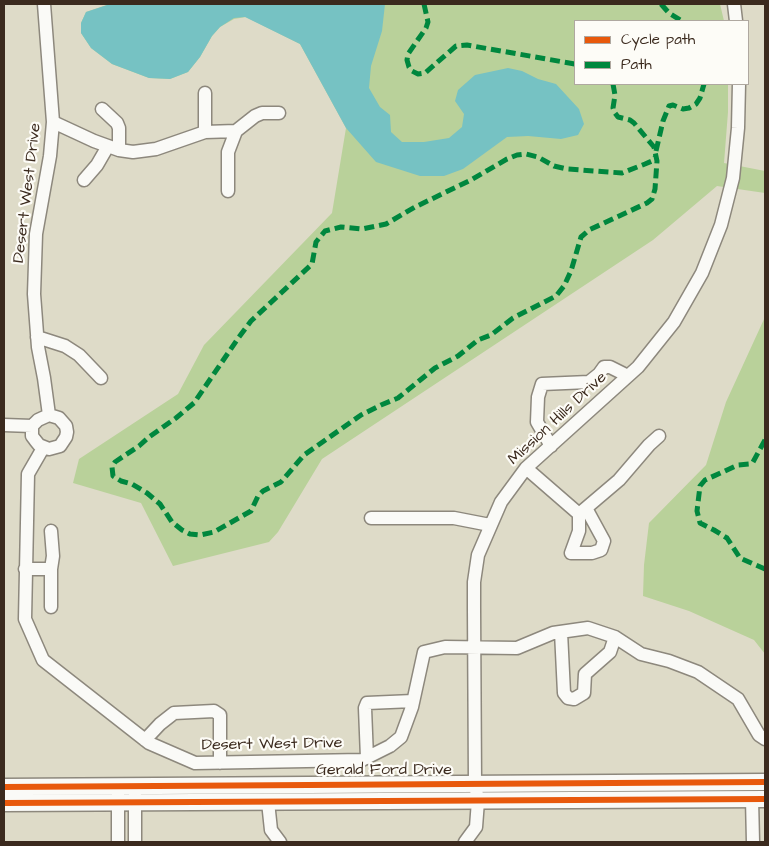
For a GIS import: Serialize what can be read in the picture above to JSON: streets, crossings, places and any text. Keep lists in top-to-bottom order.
{
  "streets": {
    "main road": ["Gerald Ford Drive"],
    "street": ["Desert West Drive", "Mission Hills Drive"]
  },
  "crossings": [
    ["Desert West Drive", "Mission Hills Drive"],
    ["Mission Hills Drive", "Gerald Ford Drive"]
  ],
  "legend": ["Cycle path", "Path"]
}
